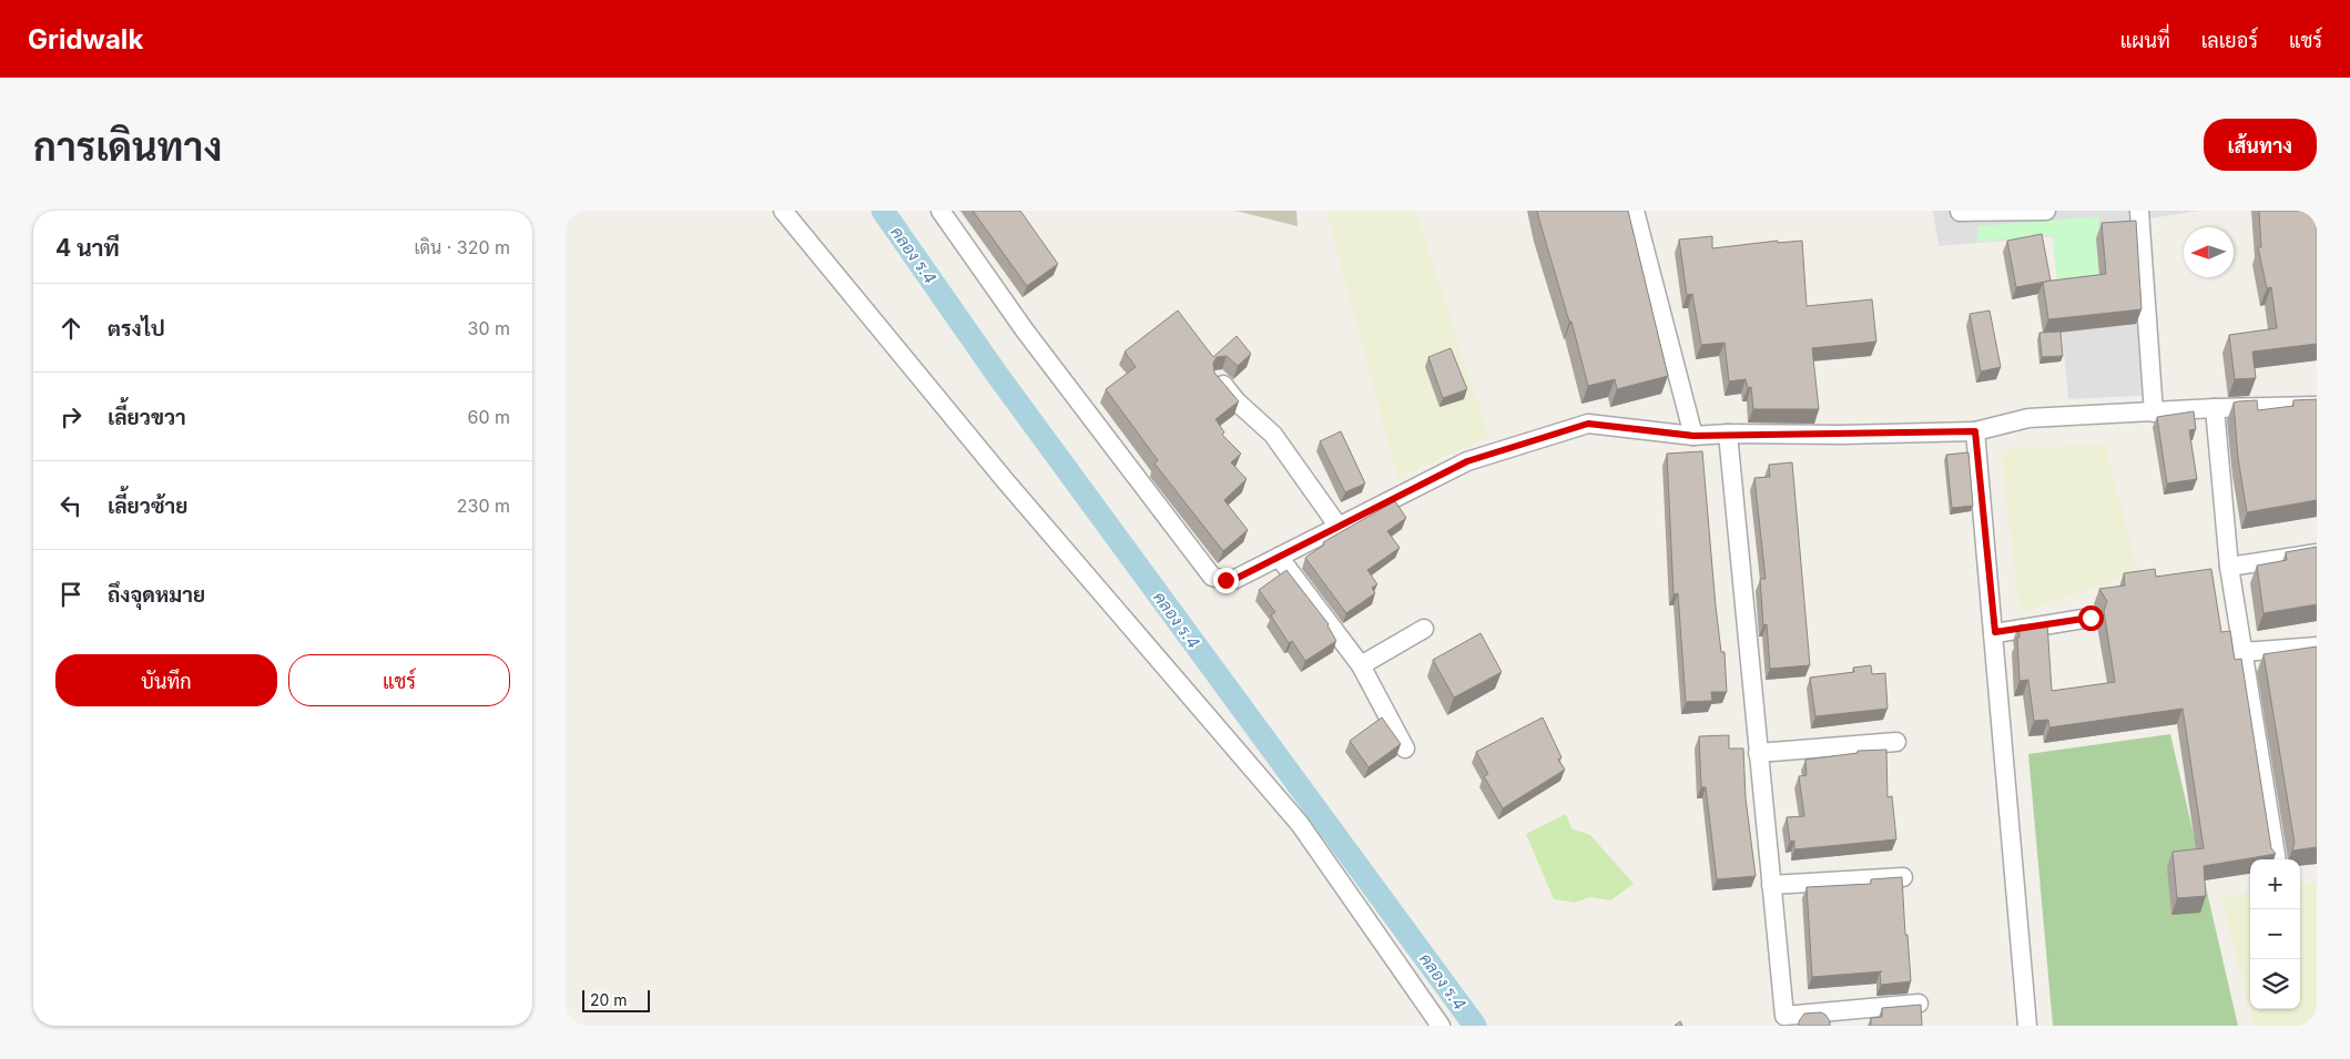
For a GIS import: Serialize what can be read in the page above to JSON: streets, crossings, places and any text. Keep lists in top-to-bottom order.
{
  "water": ["คลอง ร.4"],
  "scale_bar": "20 m",
  "north": "left",
  "page": {
    "header": "Gridwalk",
    "nav": ["แผนที่", "เลเยอร์", "แชร์"],
    "buttons": [
      "เส้นทาง",
      ["บันทึก", "แชร์"]
    ],
    "title": "การเดินทาง",
    "heading": ["4 นาที", "เดิน · 320 m"],
    "list": [
      ["ตรงไป", "30 m"],
      ["เลี้ยวขวา", "60 m"],
      ["เลี้ยวซ้าย", "230 m"],
      "ถึงจุดหมาย"
    ],
    "map_buttons": ["+", "−"],
    "scale": "20 m"
  }
}
